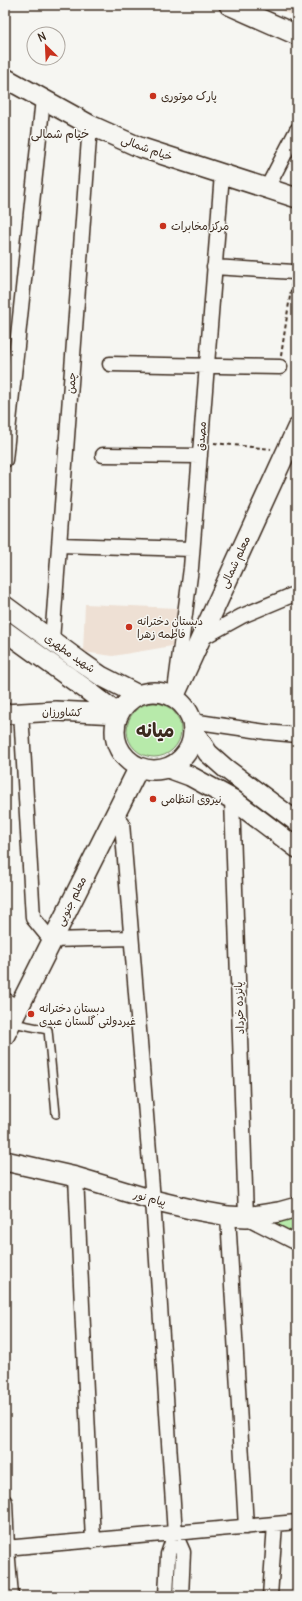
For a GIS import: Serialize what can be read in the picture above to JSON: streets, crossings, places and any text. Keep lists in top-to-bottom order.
{
  "streets": {
    "main road": [
      "خیام شمالی",
      "معلم شمالی",
      "شهید مطهری",
      "کشاورزان",
      "معلم جنوبی",
      "پیام نور"
    ],
    "street": ["چمن", "مصدق", "پانزده خرداد"]
  },
  "crossings": [
    ["خیام شمالی", "چمن"],
    ["خیام شمالی", "مصدق"],
    ["چمن", "شهید مطهری"],
    ["مصدق", "معلم شمالی"],
    ["مصدق", "شهید مطهری"],
    ["مصدق", "کشاورزان"],
    ["مصدق", "معلم جنوبی"],
    ["معلم شمالی", "شهید مطهری"],
    ["معلم شمالی", "کشاورزان"],
    ["معلم شمالی", "معلم جنوبی"],
    ["شهید مطهری", "کشاورزان"],
    ["شهید مطهری", "معلم جنوبی"],
    ["کشاورزان", "معلم جنوبی"],
    ["پانزده خرداد", "پیام نور"]
  ],
  "districts": ["خیام شمالی", "میانه"],
  "places": [
    "پارک موتوری",
    "مرکز مخابرات",
    "دبستان دخترانه فاطمه زهرا",
    "نیروی انتظامی",
    "دبستان دخترانه غیردولتی گلستان عبدی"
  ],
  "north": "top left"
}
